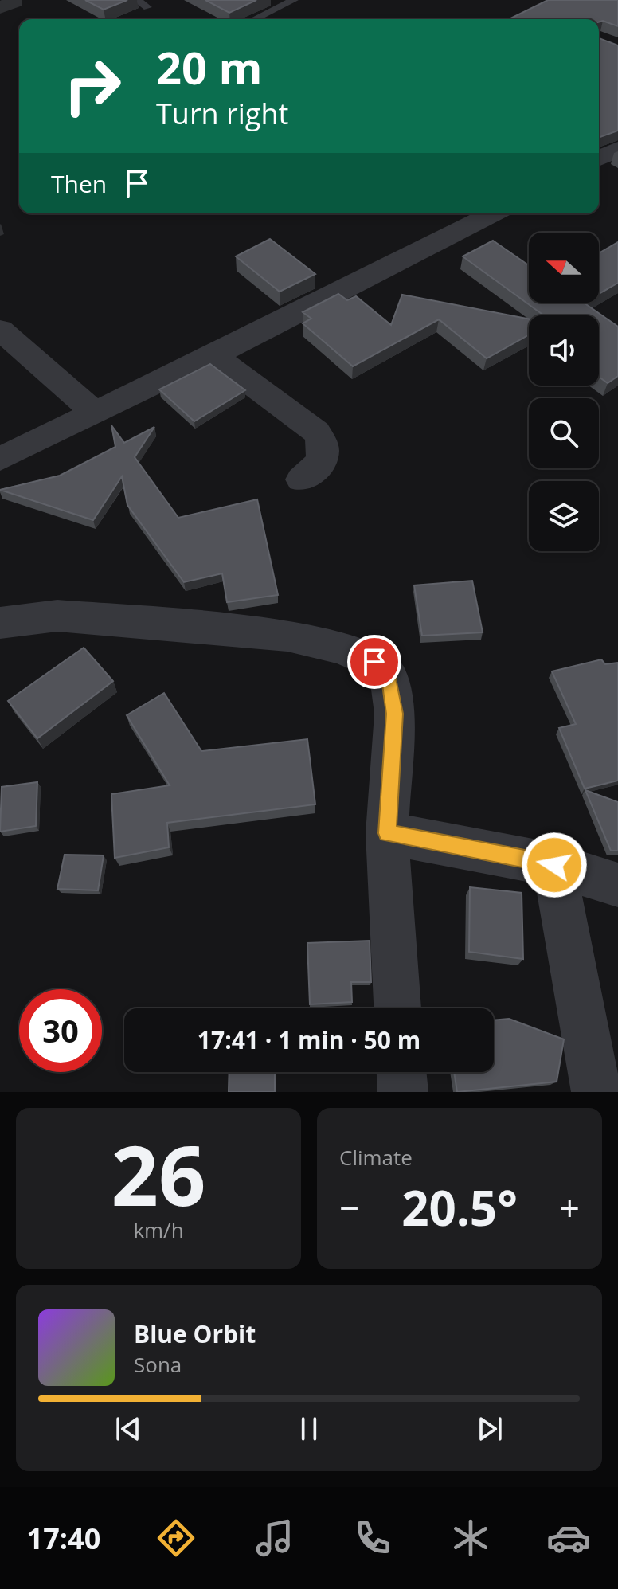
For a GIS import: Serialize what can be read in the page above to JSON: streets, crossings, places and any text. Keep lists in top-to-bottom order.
{
  "north": "left",
  "page": {
    "turn": ["20 m", "Turn right"],
    "then": "Then",
    "limit": "30",
    "trip": "17:41 · 1 min · 50 m",
    "tile": [
      ["26", "km/h"],
      "Climate"
    ],
    "heat": ["−", "20.5°", "+"],
    "song": ["Blue Orbit", "Sona"],
    "tabs": "17:40"
  }
}
